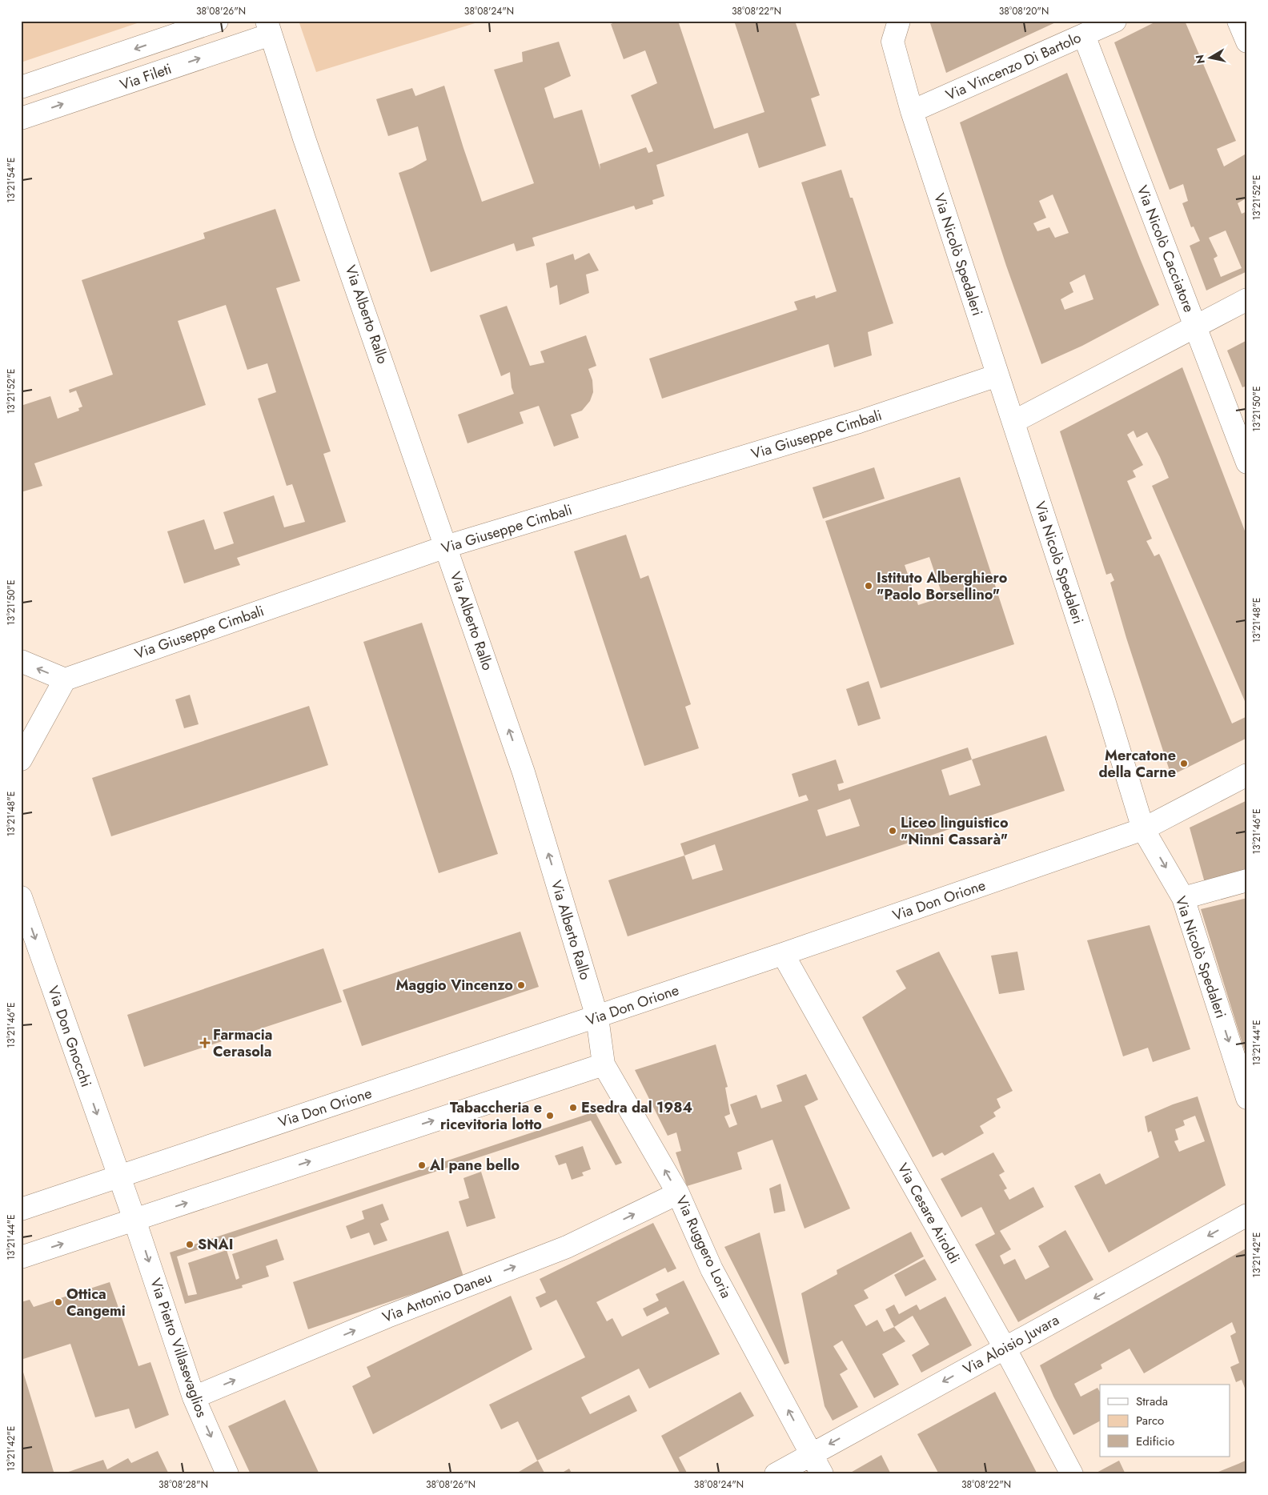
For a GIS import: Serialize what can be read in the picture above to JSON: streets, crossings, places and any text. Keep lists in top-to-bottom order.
{
  "streets": {
    "street": [
      "Via Vincenzo Di Bartolo",
      "Via Fileti",
      "Via Nicolò Cacciatore",
      "Via Nicolò Spedaleri",
      "Via Alberto Rallo",
      "Via Giuseppe Cimbali",
      "Via Don Orione",
      "Via Don Gnocchi",
      "Via Cesare Airoldi",
      "Via Ruggero Loria",
      "Via Antonio Daneu",
      "Via Aloisio Juvara",
      "Via Pietro Villasevaglios"
    ]
  },
  "crossings": [
    ["Via Vincenzo Di Bartolo", "Via Nicolò Cacciatore"],
    ["Via Vincenzo Di Bartolo", "Via Nicolò Spedaleri"],
    ["Via Fileti", "Via Alberto Rallo"],
    ["Via Nicolò Spedaleri", "Via Giuseppe Cimbali"],
    ["Via Nicolò Spedaleri", "Via Don Orione"],
    ["Via Alberto Rallo", "Via Giuseppe Cimbali"],
    ["Via Alberto Rallo", "Via Don Orione"],
    ["Via Alberto Rallo", "Via Ruggero Loria"],
    ["Via Don Orione", "Via Don Gnocchi"],
    ["Via Don Orione", "Via Cesare Airoldi"],
    ["Via Don Orione", "Via Ruggero Loria"],
    ["Via Cesare Airoldi", "Via Aloisio Juvara"],
    ["Via Ruggero Loria", "Via Antonio Daneu"],
    ["Via Ruggero Loria", "Via Aloisio Juvara"],
    ["Via Antonio Daneu", "Via Pietro Villasevaglios"]
  ],
  "one_way": [
    "Via Alberto Rallo",
    "Via Don Gnocchi",
    "Via Ruggero Loria",
    "Via Aloisio Juvara",
    "Via Pietro Villasevaglios"
  ],
  "places": {
    "other": [
      "Istituto Alberghiero \"Paolo Borsellino\"",
      "Mercatone della Carne",
      "Liceo linguistico \"Ninni Cassarà\"",
      "Maggio Vincenzo",
      "Esedra dal 1984",
      "Tabaccheria e ricevitoria lotto",
      "Al pane bello",
      "SNAI",
      "Ottica Cangemi"
    ],
    "health": ["Farmacia Cerasola"]
  },
  "legend": ["Strada", "Parco", "Edificio"],
  "north": "left",
  "coordinates": [
    "38°08'26\"N",
    "38°08'24\"N",
    "38°08'22\"N",
    "38°08'20\"N",
    "13°21'54\"E",
    "13°21'52\"E",
    "13°21'50\"E",
    "13°21'48\"E",
    "13°21'46\"E",
    "13°21'44\"E",
    "13°21'42\"E",
    "38°08'28\"N"
  ]
}
